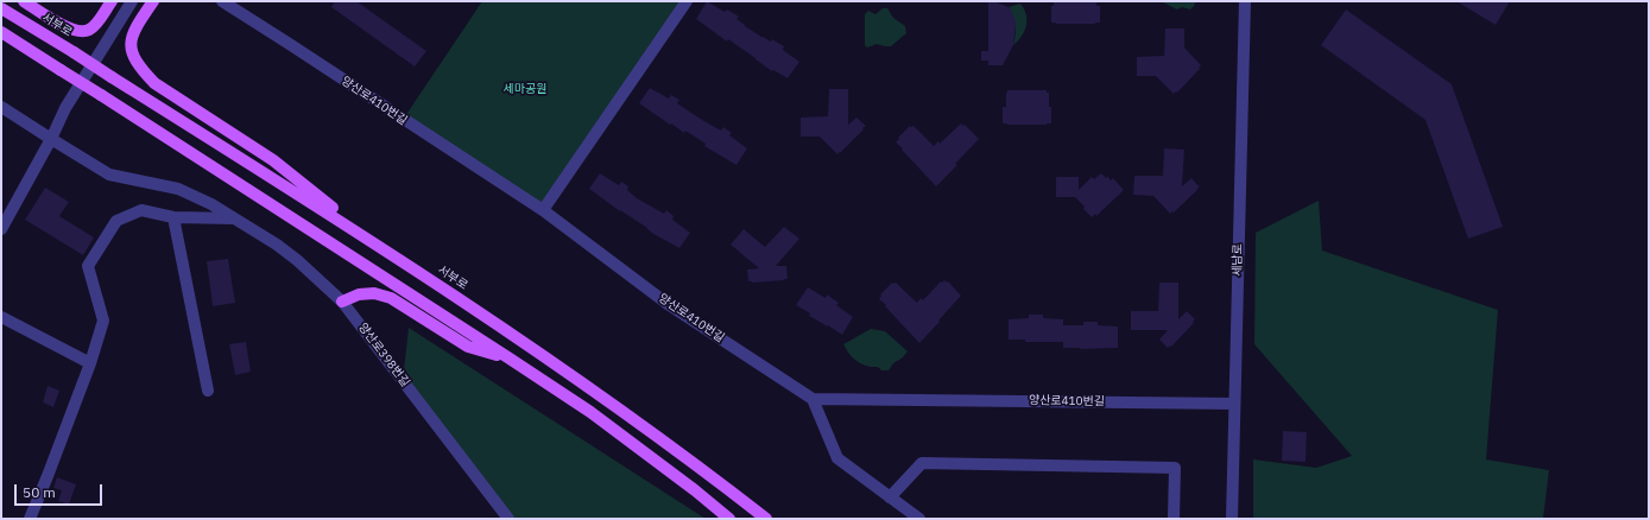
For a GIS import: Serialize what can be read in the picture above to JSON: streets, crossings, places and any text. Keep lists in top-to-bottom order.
{
  "streets": {
    "main road": ["서부로"],
    "street": ["양산로410번길", "세남로", "양산로398번길"]
  },
  "crossings": [
    ["양산로410번길", "세남로"]
  ],
  "parks": ["세마공원"],
  "scale_bar": "50 m"
}
